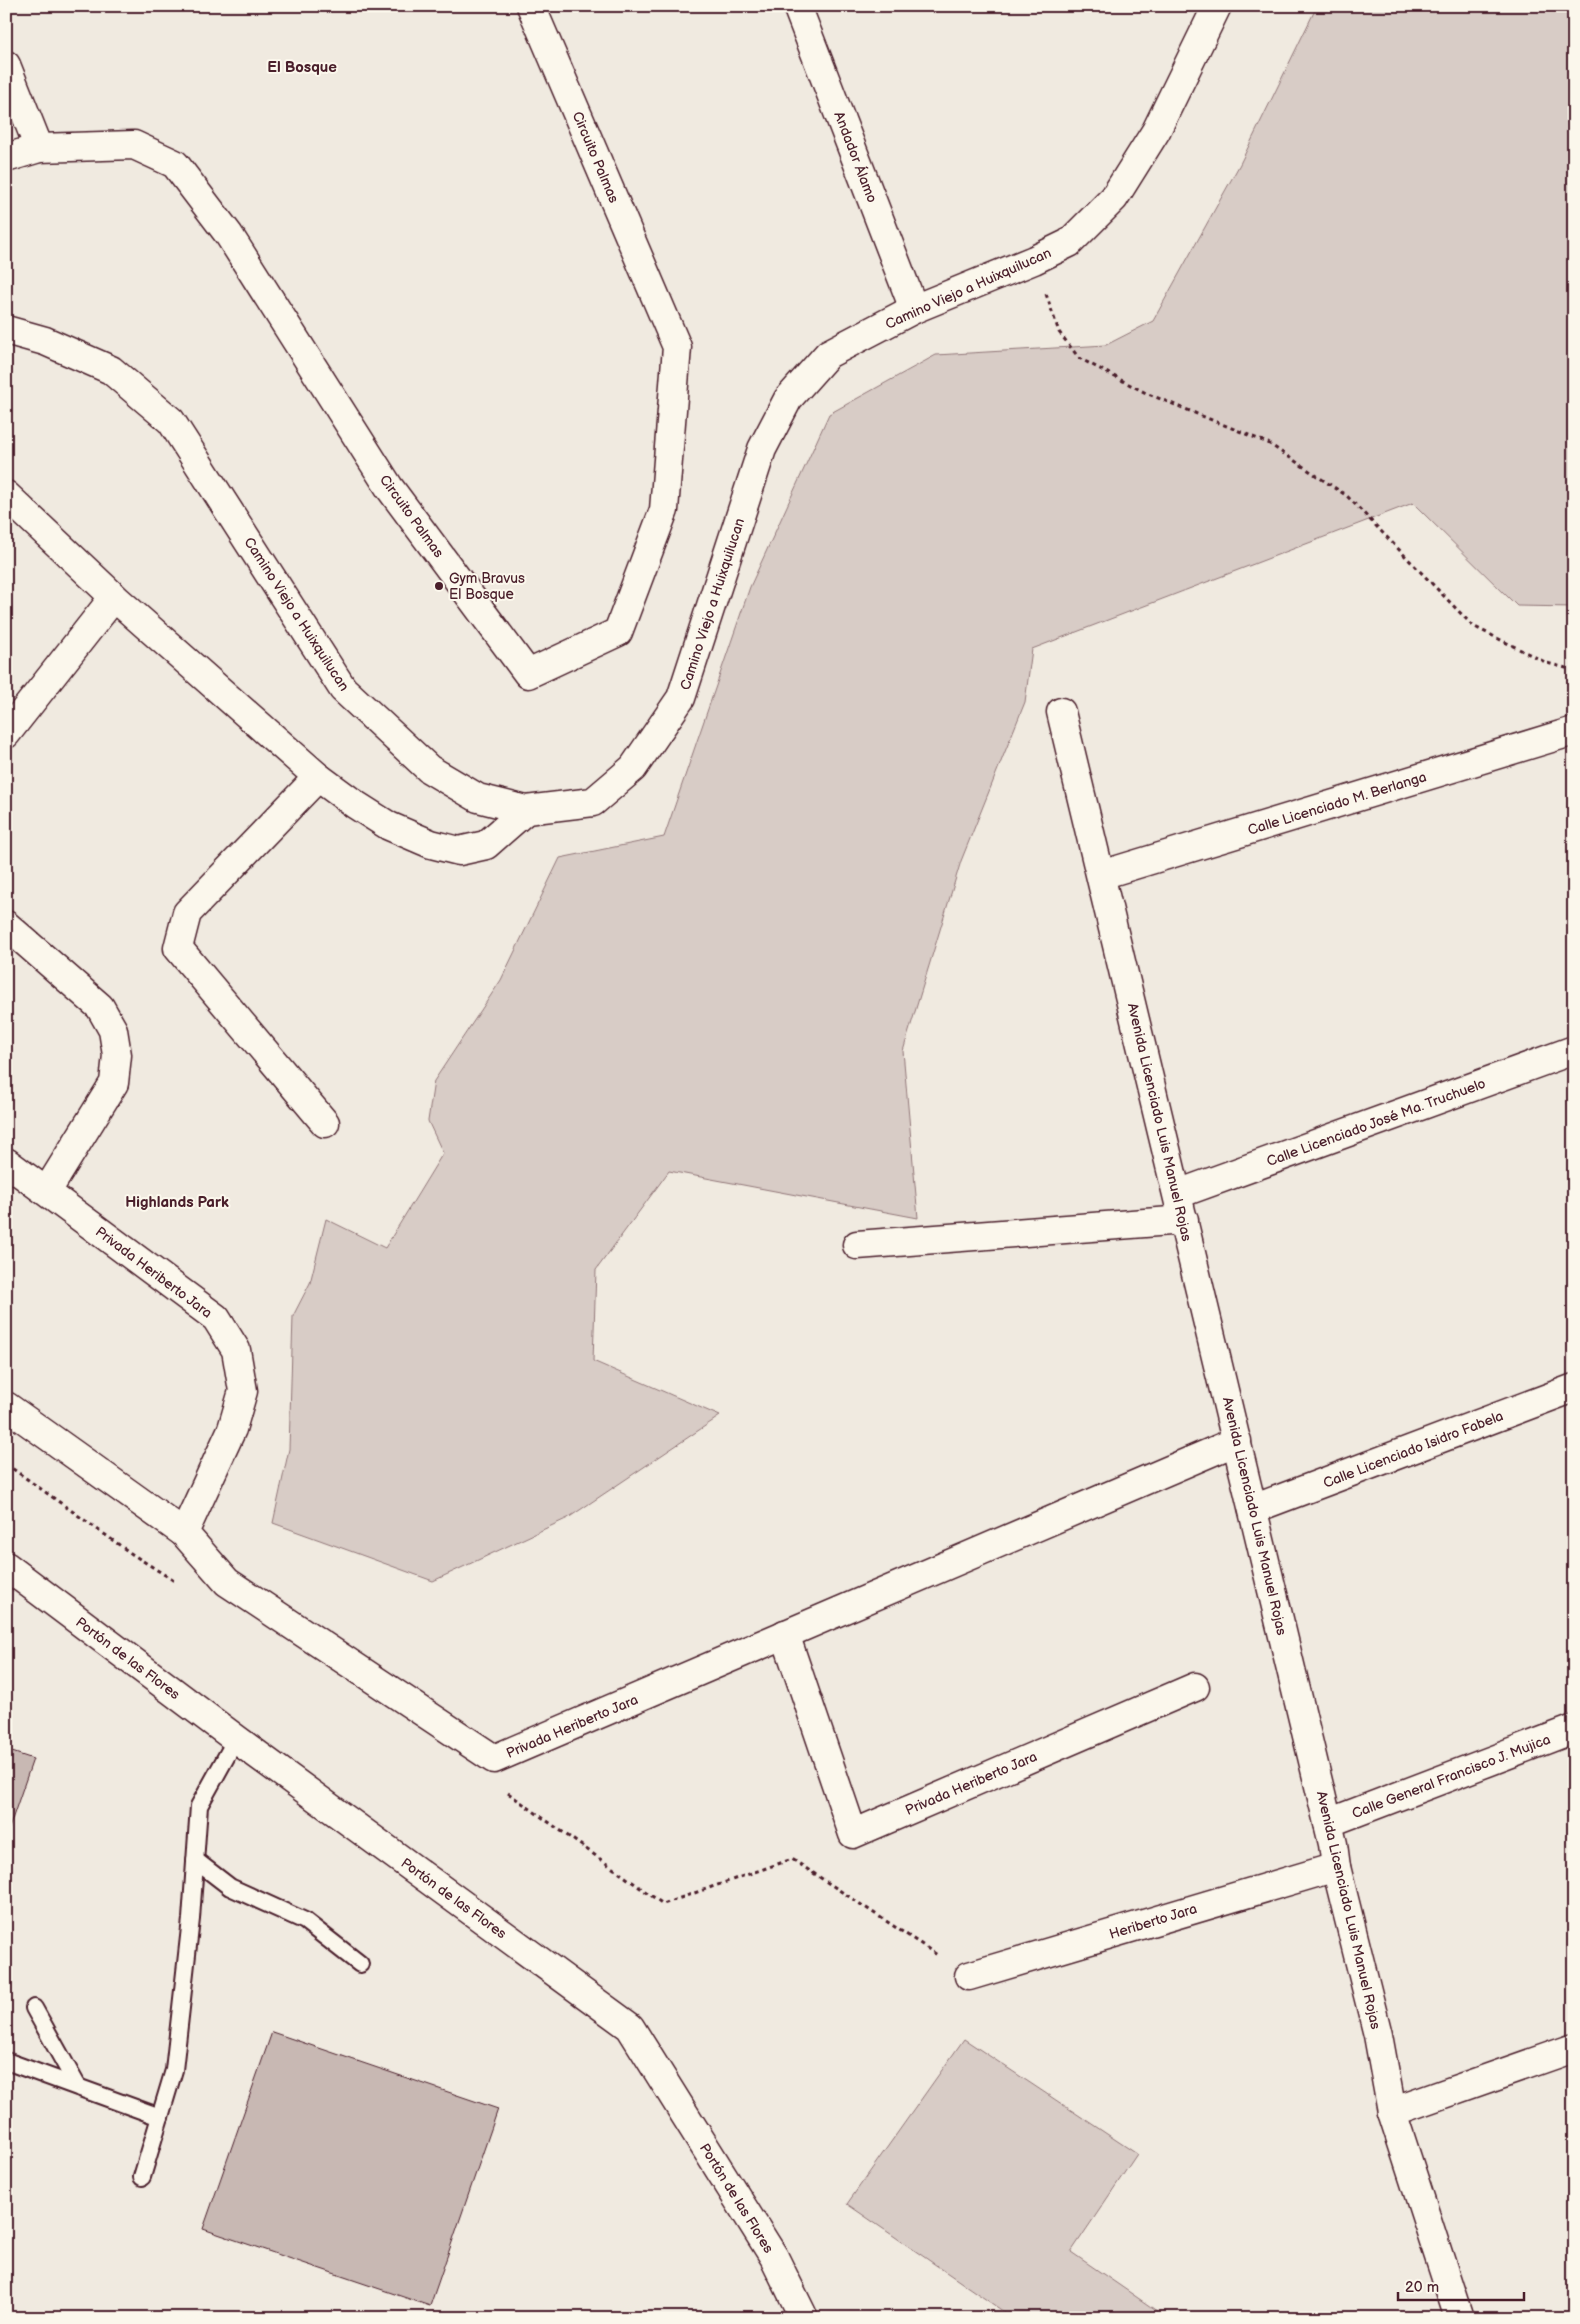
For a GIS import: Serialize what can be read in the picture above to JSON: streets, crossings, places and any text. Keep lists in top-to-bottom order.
{
  "streets": {
    "street": [
      "Circuito Palmas",
      "Andador Álamo",
      "Camino Viejo a Huixquilucan",
      "Calle Licenciado M. Berlanga",
      "Avenida Licenciado Luis Manuel Rojas",
      "Calle Licenciado José Ma. Truchuelo",
      "Privada Heriberto Jara",
      "Calle Licenciado Isidro Fabela",
      "Portón de las Flores",
      "Calle General Francisco J. Mujica",
      "Heriberto Jara"
    ]
  },
  "crossings": [
    ["Andador Álamo", "Camino Viejo a Huixquilucan"],
    ["Calle Licenciado M. Berlanga", "Avenida Licenciado Luis Manuel Rojas"],
    ["Avenida Licenciado Luis Manuel Rojas", "Calle Licenciado José Ma. Truchuelo"],
    ["Avenida Licenciado Luis Manuel Rojas", "Calle Licenciado Isidro Fabela"],
    ["Avenida Licenciado Luis Manuel Rojas", "Calle General Francisco J. Mujica"],
    ["Avenida Licenciado Luis Manuel Rojas", "Heriberto Jara"]
  ],
  "districts": ["El Bosque", "Highlands Park"],
  "places": ["Gym Bravus El Bosque"],
  "scale_bar": "20 m"
}
